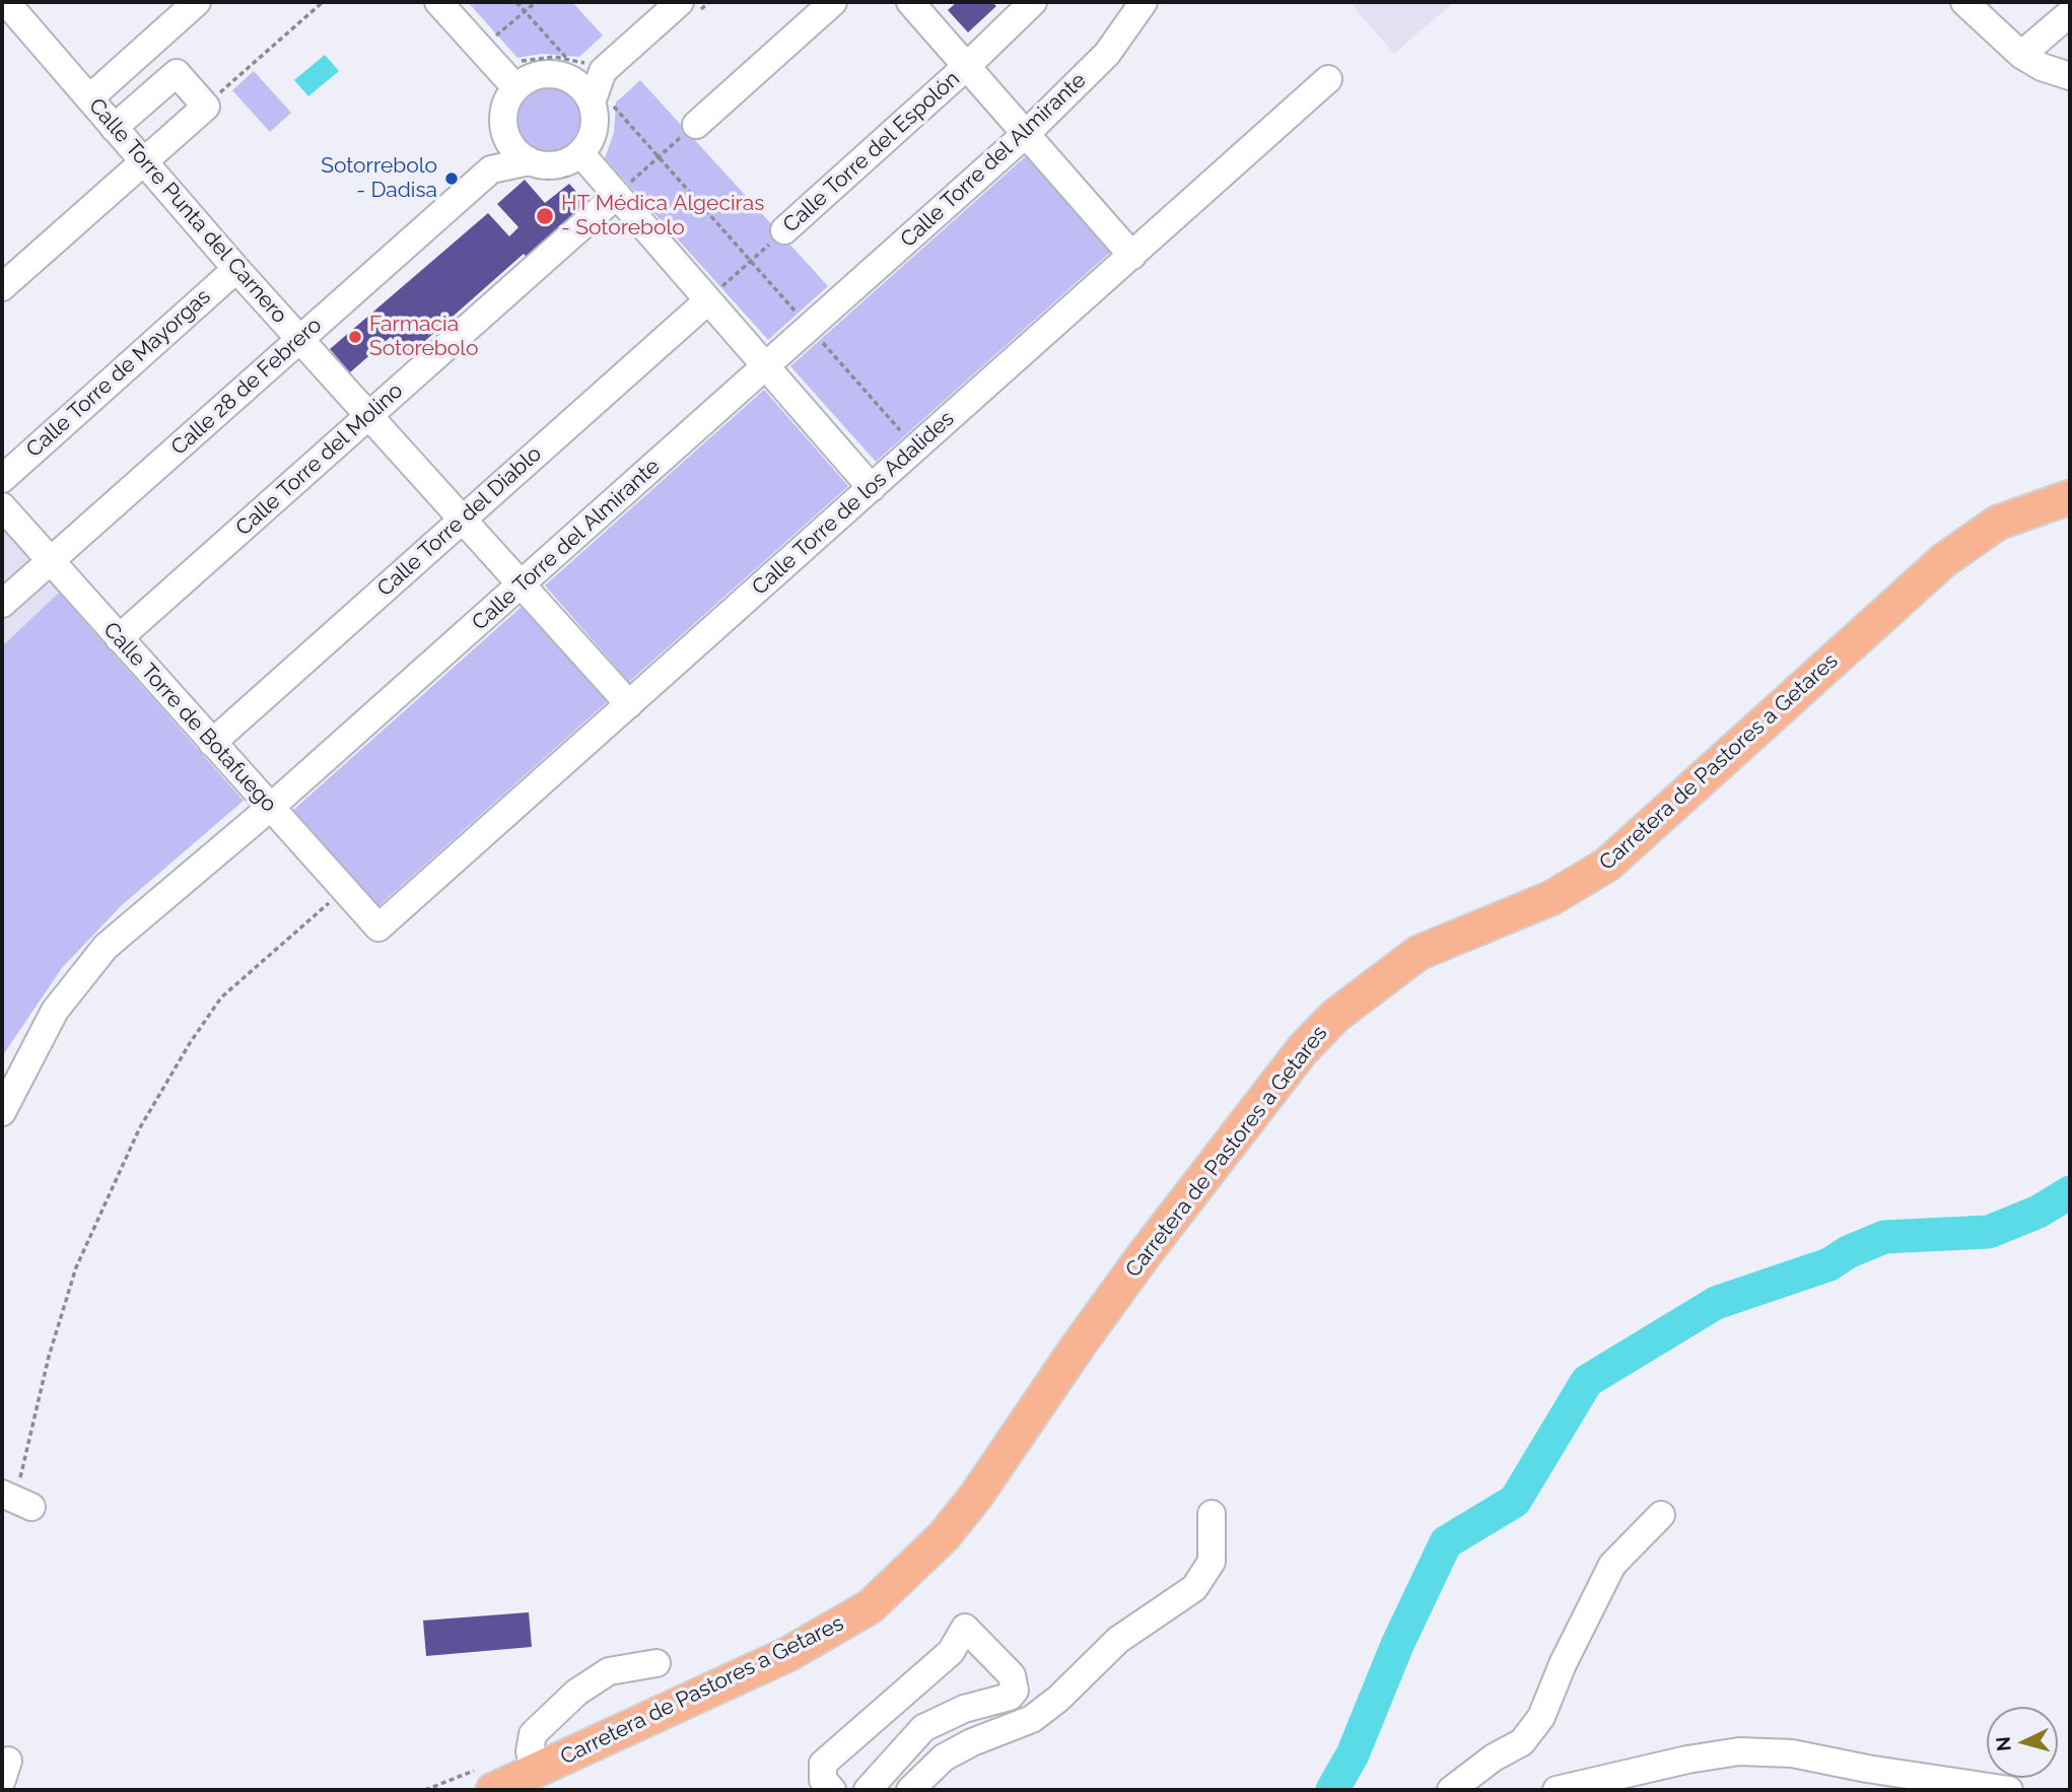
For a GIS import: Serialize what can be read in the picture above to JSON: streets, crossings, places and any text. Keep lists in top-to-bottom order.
{
  "streets": {
    "main road": ["Carretera de Pastores a Getares"],
    "street": [
      "Calle Torre del Espolón",
      "Calle Torre del Almirante",
      "Calle Torre Punta del Carnero",
      "Calle Torre de Mayorgas",
      "Calle 28 de Febrero",
      "Calle Torre del Molino",
      "Calle Torre de los Adalides",
      "Calle Torre del Diablo",
      "Calle Torre de Botafuego"
    ]
  },
  "crossings": [
    ["Calle Torre del Espolón", "Calle Torre del Diablo"],
    ["Calle Torre del Almirante", "Calle Torre Punta del Carnero"],
    ["Calle Torre del Almirante", "Calle Torre de Botafuego"],
    ["Calle Torre Punta del Carnero", "Calle Torre de Mayorgas"],
    ["Calle Torre Punta del Carnero", "Calle 28 de Febrero"],
    ["Calle Torre Punta del Carnero", "Calle Torre del Molino"],
    ["Calle Torre Punta del Carnero", "Calle Torre de los Adalides"],
    ["Calle Torre Punta del Carnero", "Calle Torre del Diablo"],
    ["Calle 28 de Febrero", "Calle Torre de Botafuego"],
    ["Calle Torre del Molino", "Calle Torre de Botafuego"],
    ["Calle Torre de los Adalides", "Calle Torre de Botafuego"],
    ["Calle Torre del Diablo", "Calle Torre de Botafuego"]
  ],
  "places": ["Sotorrebolo - Dadisa", "HT Médica Algeciras - Sotorebolo", "Farmacia Sotorebolo"],
  "north": "left"
}
